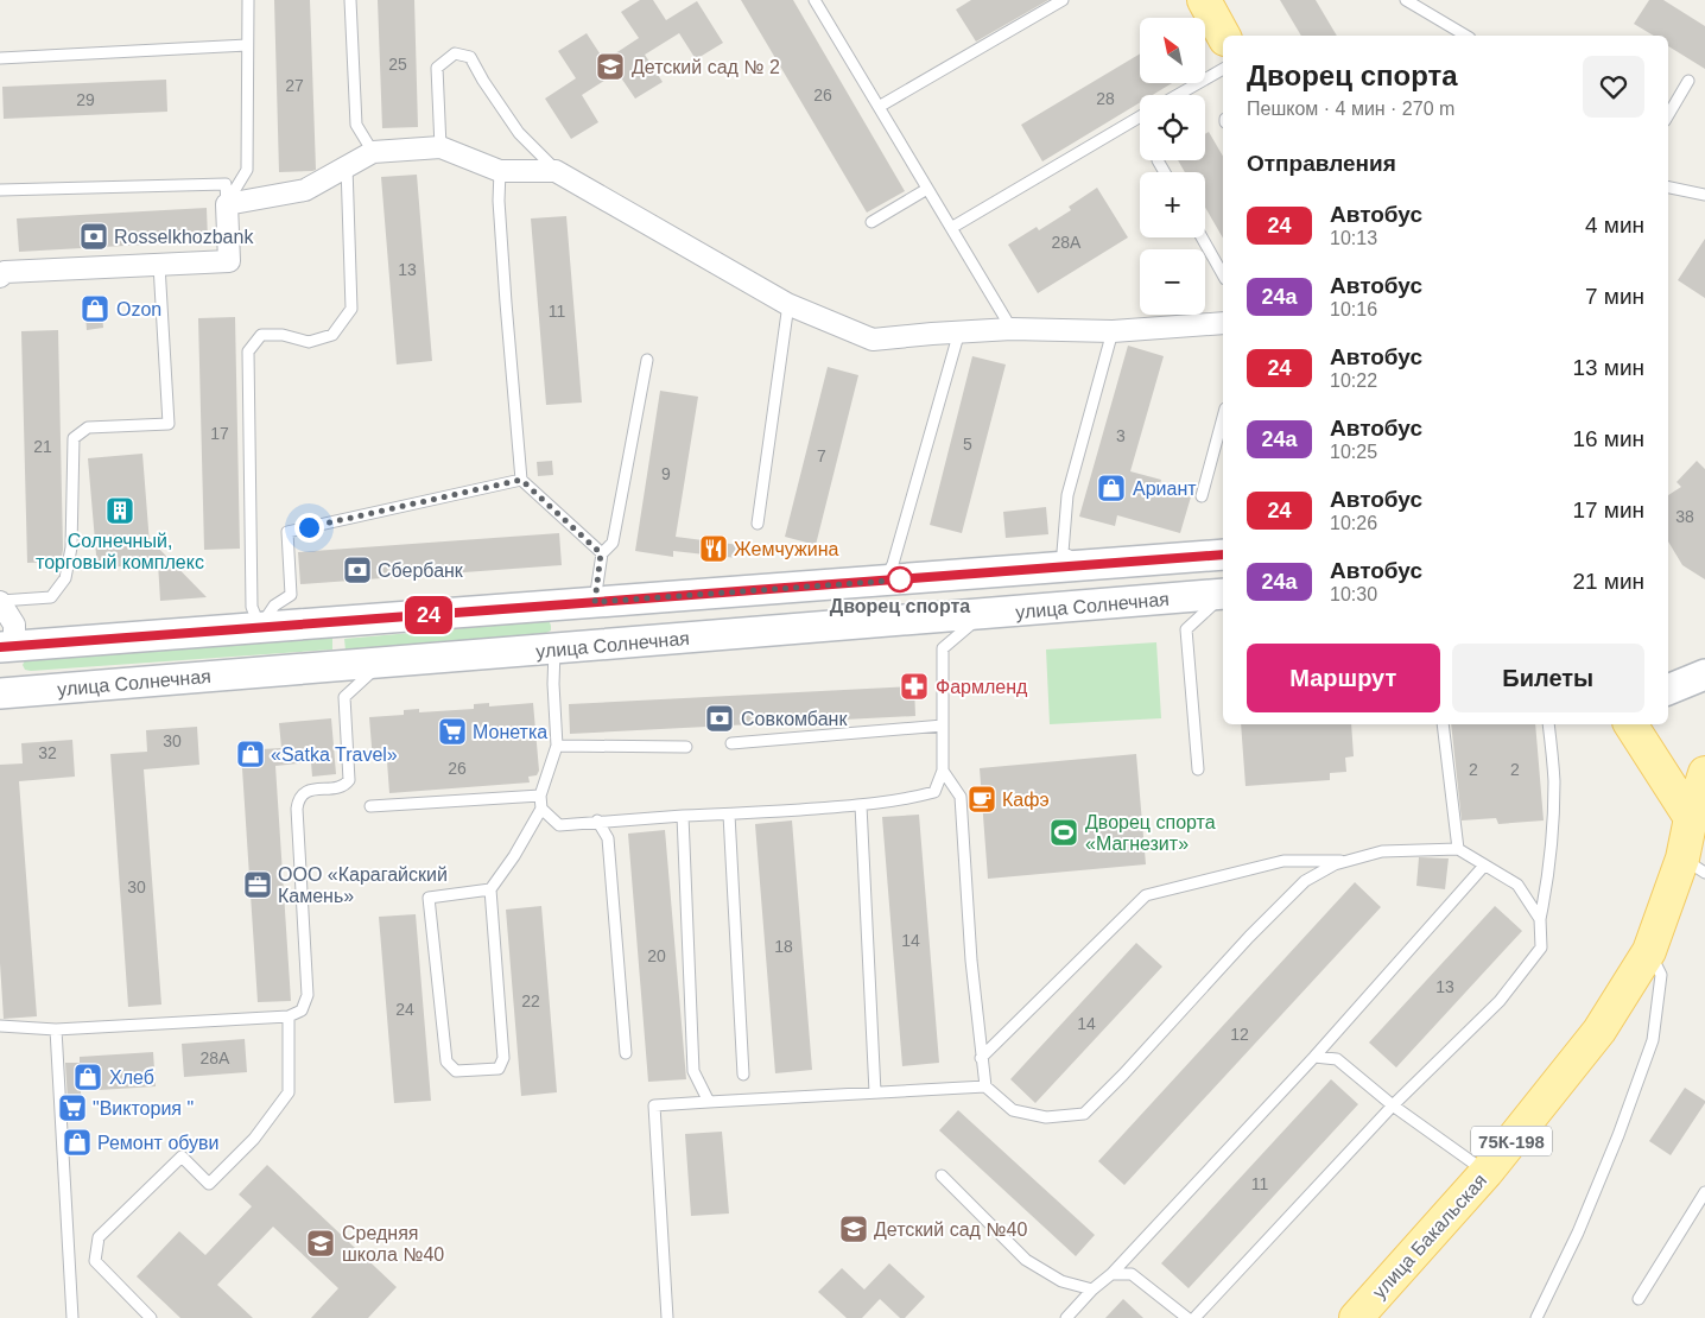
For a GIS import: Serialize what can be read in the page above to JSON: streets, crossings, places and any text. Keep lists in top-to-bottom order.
{
  "streets": {
    "main road": ["улица Солнечная", "75К-198", "улица Бакальская"]
  },
  "crossings": [
    ["75К-198", "улица Бакальская"]
  ],
  "places": {
    "school or university": ["Детский сад № 2", "Детский сад №40", "Средняя школа №40"],
    "bank": ["Rosselkhozbank", "Сбербанк", "Совкомбанк"],
    "shop": [
      "Ozon",
      "Ариант",
      "«Satka Travel»",
      "Хлеб",
      "Ремонт обуви"
    ],
    "building": ["Солнечный, торговый комплекс"],
    "restaurant": ["Жемчужина"],
    "other": ["Дворец спорта"],
    "pharmacy": ["Фармленд"],
    "supermarket": ["Монетка", "\"Виктория \""],
    "cafe": ["Кафэ"],
    "sports": ["Дворец спорта «Магнезит»"],
    "office": ["ООО «Карагайский Камень»"]
  },
  "lines": ["bus line 24"],
  "house_numbers": [
    "25",
    "27",
    "26",
    "28",
    "29",
    "28А",
    "13",
    "11",
    "17",
    "3",
    "5",
    "21",
    "7",
    "9",
    "38",
    "30",
    "32",
    "26",
    "2",
    "2",
    "30",
    "14",
    "18",
    "20",
    "13",
    "22",
    "24",
    "14",
    "12",
    "28А",
    "11"
  ],
  "north": "top left",
  "page": {
    "on_map": "24",
    "map_buttons": ["+", "−"],
    "heading": [
      ["Дворец спорта", "Пешком · 4 мин · 270 m"],
      "Отправления"
    ],
    "list": [
      {
        "mark": "24",
        "name": "Автобус",
        "note": "10:13",
        "value": "4 мин"
      },
      {
        "mark": "24a",
        "name": "Автобус",
        "note": "10:16",
        "value": "7 мин"
      },
      {
        "mark": "24",
        "name": "Автобус",
        "note": "10:22",
        "value": "13 мин"
      },
      {
        "mark": "24a",
        "name": "Автобус",
        "note": "10:25",
        "value": "16 мин"
      },
      {
        "mark": "24",
        "name": "Автобус",
        "note": "10:26",
        "value": "17 мин"
      },
      {
        "mark": "24a",
        "name": "Автобус",
        "note": "10:30",
        "value": "21 мин"
      }
    ],
    "buttons": ["Маршрут", "Билеты"]
  }
}
